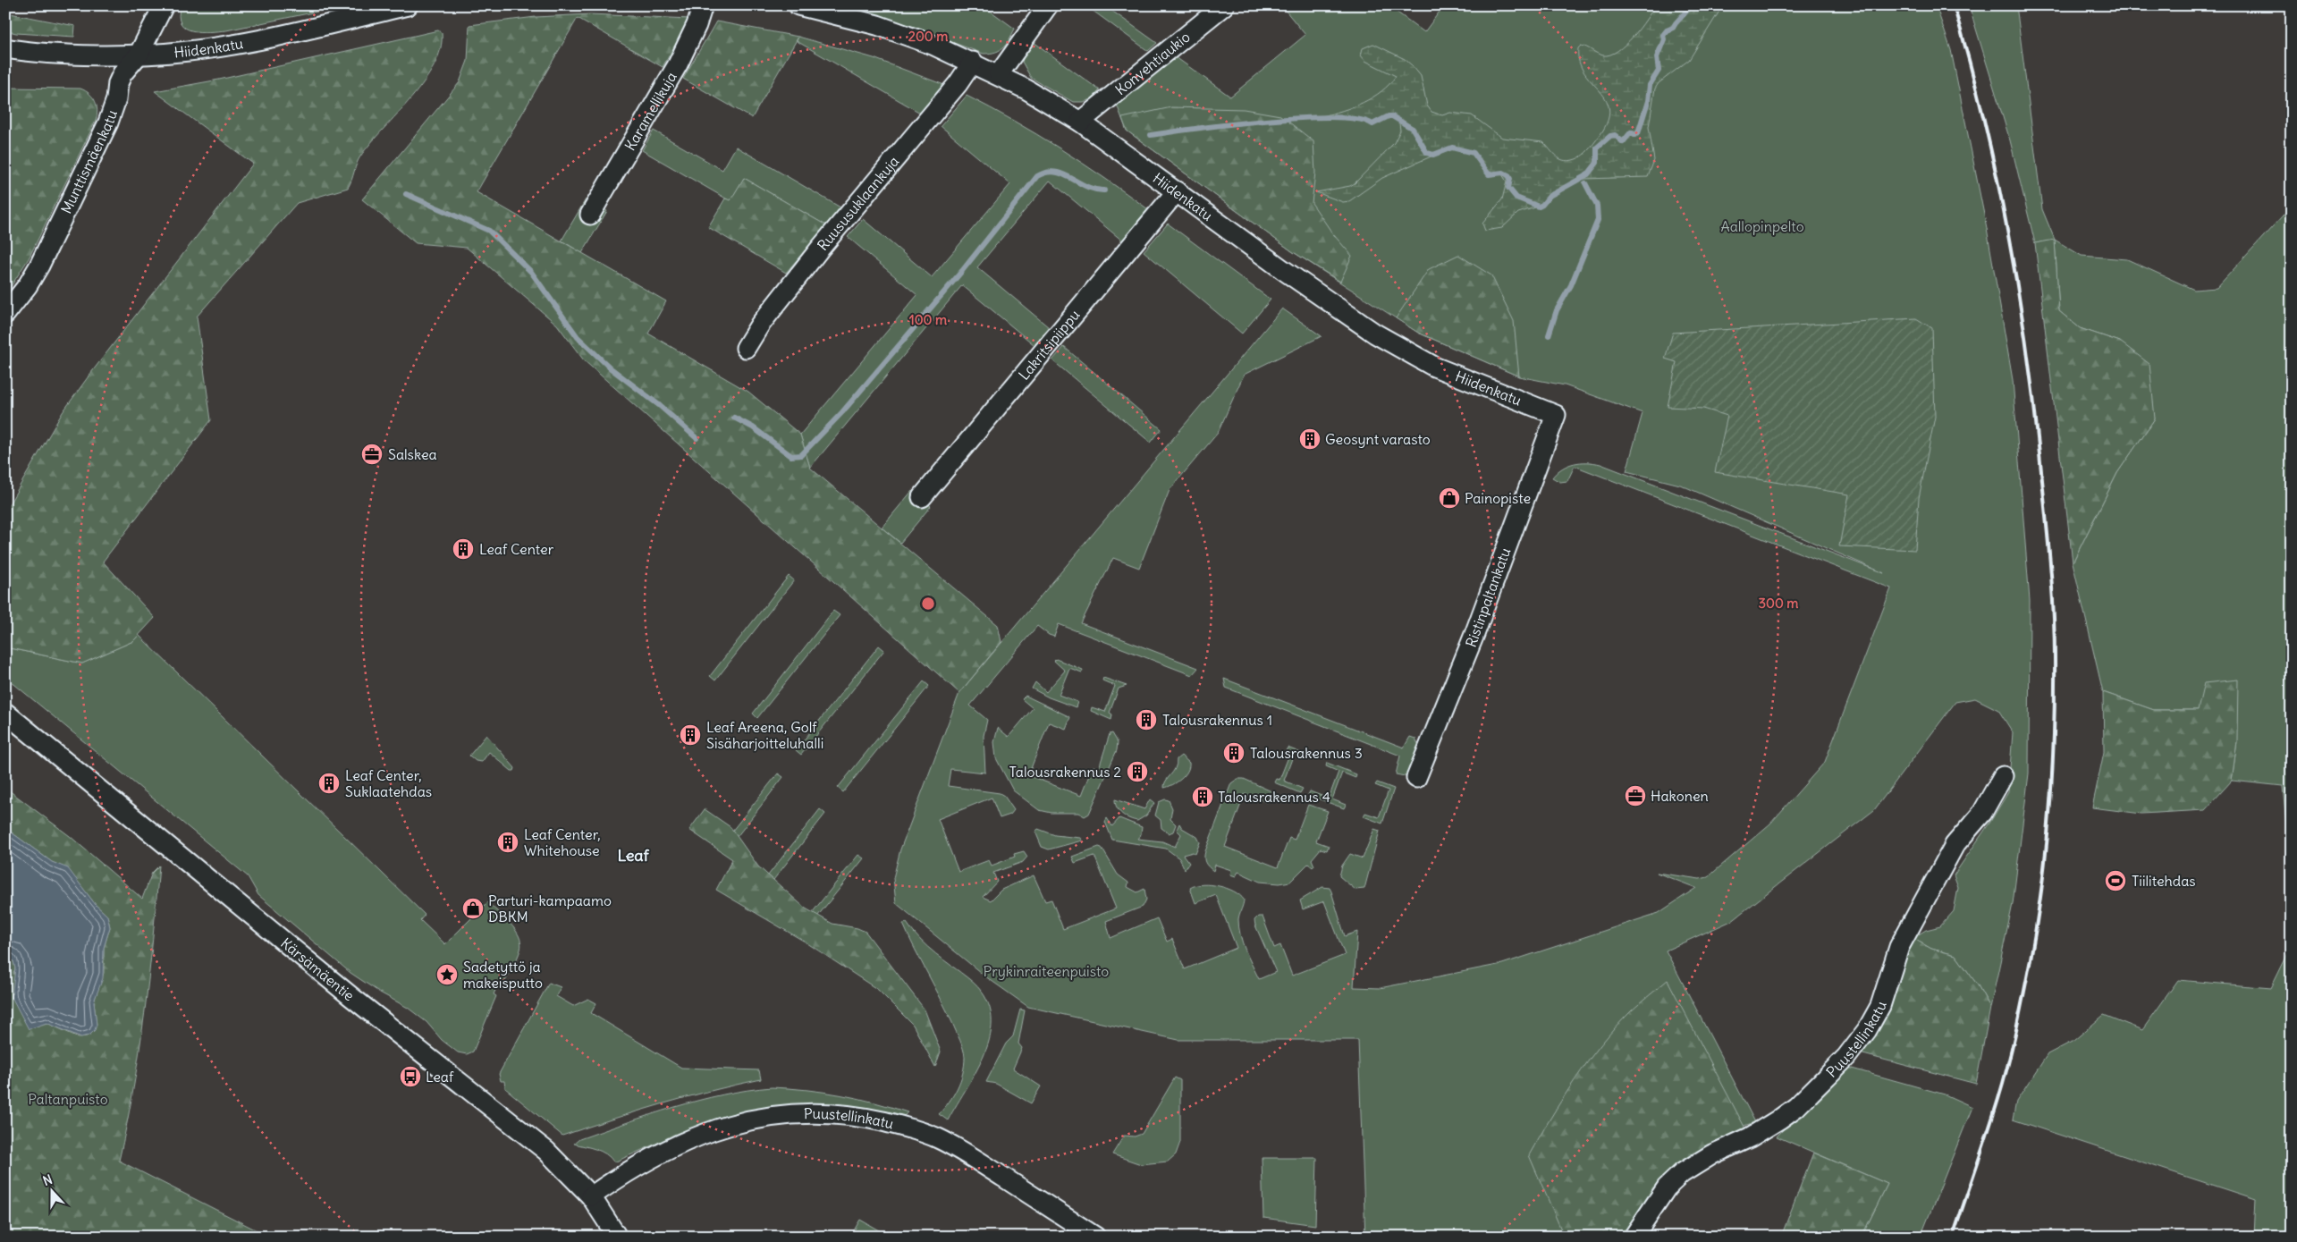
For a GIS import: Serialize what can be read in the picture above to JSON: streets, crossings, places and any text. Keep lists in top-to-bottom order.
{
  "streets": {
    "street": [
      "Hiidenkatu",
      "Konvehtiaukio",
      "Karamellikuja",
      "Munttismäenkatu",
      "Ruususuklaankuja",
      "Lakritsipiippu",
      "Ristinpaltankatu",
      "Kärsämäentie",
      "Puustellinkatu"
    ]
  },
  "crossings": [
    ["Hiidenkatu", "Konvehtiaukio"],
    ["Hiidenkatu", "Munttismäenkatu"],
    ["Hiidenkatu", "Ruususuklaankuja"],
    ["Hiidenkatu", "Lakritsipiippu"],
    ["Hiidenkatu", "Ristinpaltankatu"],
    ["Kärsämäentie", "Puustellinkatu"]
  ],
  "districts": ["Leaf"],
  "parks": ["Aallopinpelto", "Prykinraiteenpuisto", "Paltanpuisto"],
  "places": {
    "building": [
      "Geosynt varasto",
      "Leaf Center",
      "Talousrakennus 1",
      "Leaf Areena, Golf Sisäharjoitteluhalli",
      "Talousrakennus 3",
      "Talousrakennus 2",
      "Leaf Center, Suklaatehdas",
      "Talousrakennus 4",
      "Leaf Center, Whitehouse"
    ],
    "office": ["Salskea", "Hakonen"],
    "shop": ["Painopiste", "Parturi-kampaamo DBKM"],
    "sports": ["Tiilitehdas"],
    "place": ["Sadetyttö ja makeisputto"],
    "bus stop": ["Leaf"]
  },
  "north": "top",
  "rings": ["200 m", "100 m", "300 m"]
}
